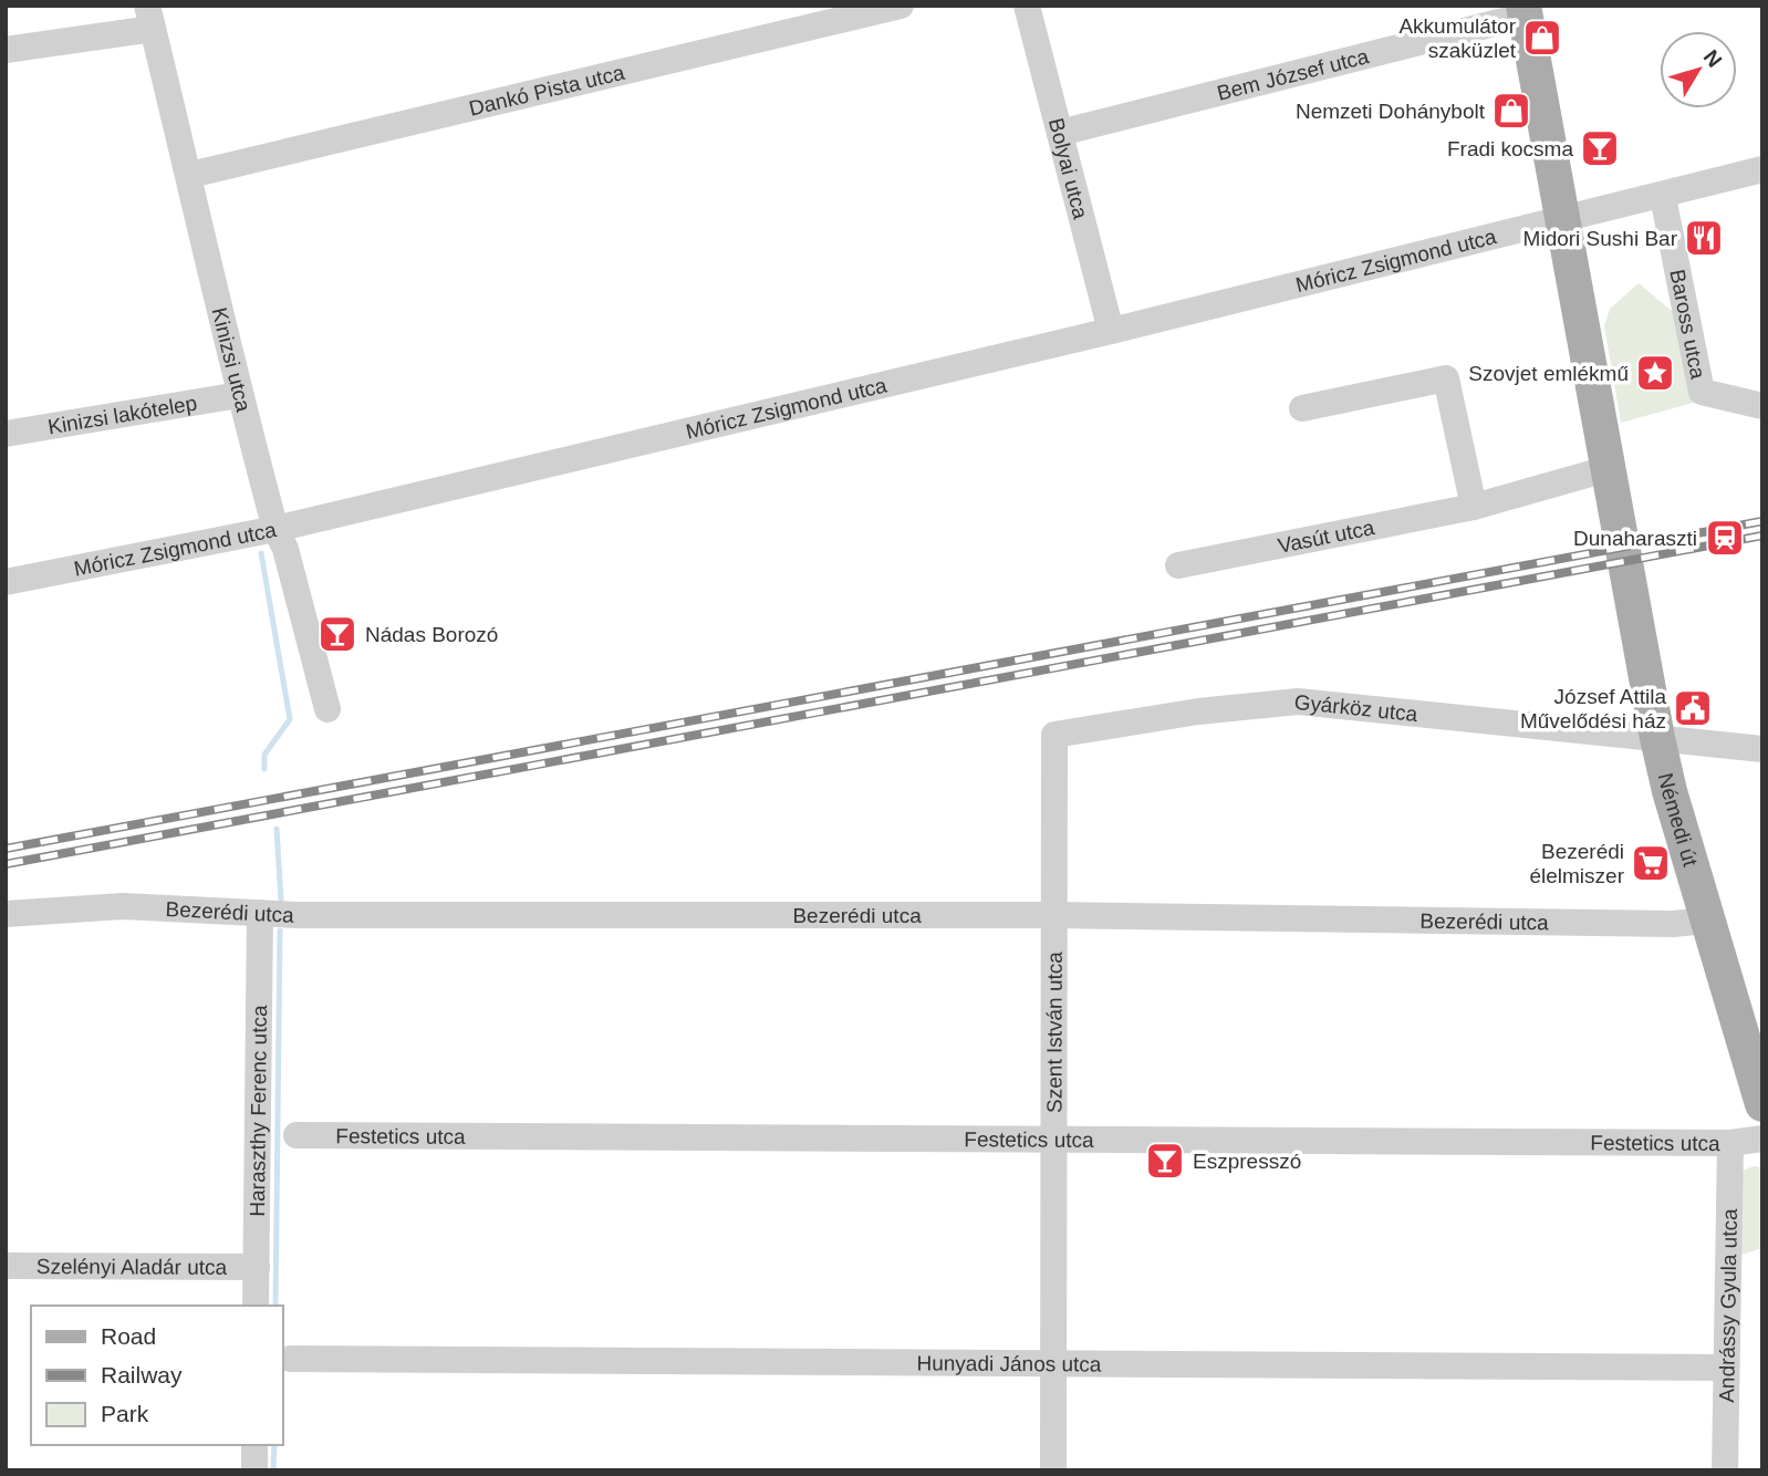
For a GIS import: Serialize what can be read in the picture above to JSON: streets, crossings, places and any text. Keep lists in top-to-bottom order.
{
  "streets": {
    "main road": ["Némedi út"],
    "street": [
      "Bem József utca",
      "Dankó Pista utca",
      "Bolyai utca",
      "Móricz Zsigmond utca",
      "Baross utca",
      "Kinizsi utca",
      "Kinizsi lakótelep",
      "Vasút utca",
      "Gyárköz utca",
      "Bezerédi utca",
      "Szent István utca",
      "Haraszthy Ferenc utca",
      "Festetics utca",
      "Szelényi Aladár utca",
      "Andrássy Gyula utca",
      "Hunyadi János utca"
    ]
  },
  "crossings": [
    ["Bem József utca", "Bolyai utca"],
    ["Bem József utca", "Némedi út"],
    ["Dankó Pista utca", "Kinizsi utca"],
    ["Bolyai utca", "Móricz Zsigmond utca"],
    ["Móricz Zsigmond utca", "Baross utca"],
    ["Móricz Zsigmond utca", "Kinizsi utca"],
    ["Móricz Zsigmond utca", "Némedi út"],
    ["Kinizsi utca", "Kinizsi lakótelep"],
    ["Vasút utca", "Némedi út"],
    ["Gyárköz utca", "Némedi út"],
    ["Gyárköz utca", "Szent István utca"],
    ["Némedi út", "Bezerédi utca"],
    ["Bezerédi utca", "Szent István utca"],
    ["Bezerédi utca", "Haraszthy Ferenc utca"],
    ["Szent István utca", "Festetics utca"],
    ["Szent István utca", "Hunyadi János utca"],
    ["Haraszthy Ferenc utca", "Szelényi Aladár utca"],
    ["Festetics utca", "Andrássy Gyula utca"],
    ["Andrássy Gyula utca", "Hunyadi János utca"]
  ],
  "places": {
    "shop": ["Akkumulátor szaküzlet", "Nemzeti Dohánybolt"],
    "bar": ["Fradi kocsma", "Nádas Borozó", "Eszpresszó"],
    "restaurant": ["Midori Sushi Bar"],
    "place": ["Szovjet emlékmű"],
    "station": ["Dunaharaszti"],
    "public building": ["József Attila Művelődési ház"],
    "supermarket": ["Bezerédi élelmiszer"]
  },
  "legend": ["Road", "Railway", "Park"],
  "north": "top right"
}
